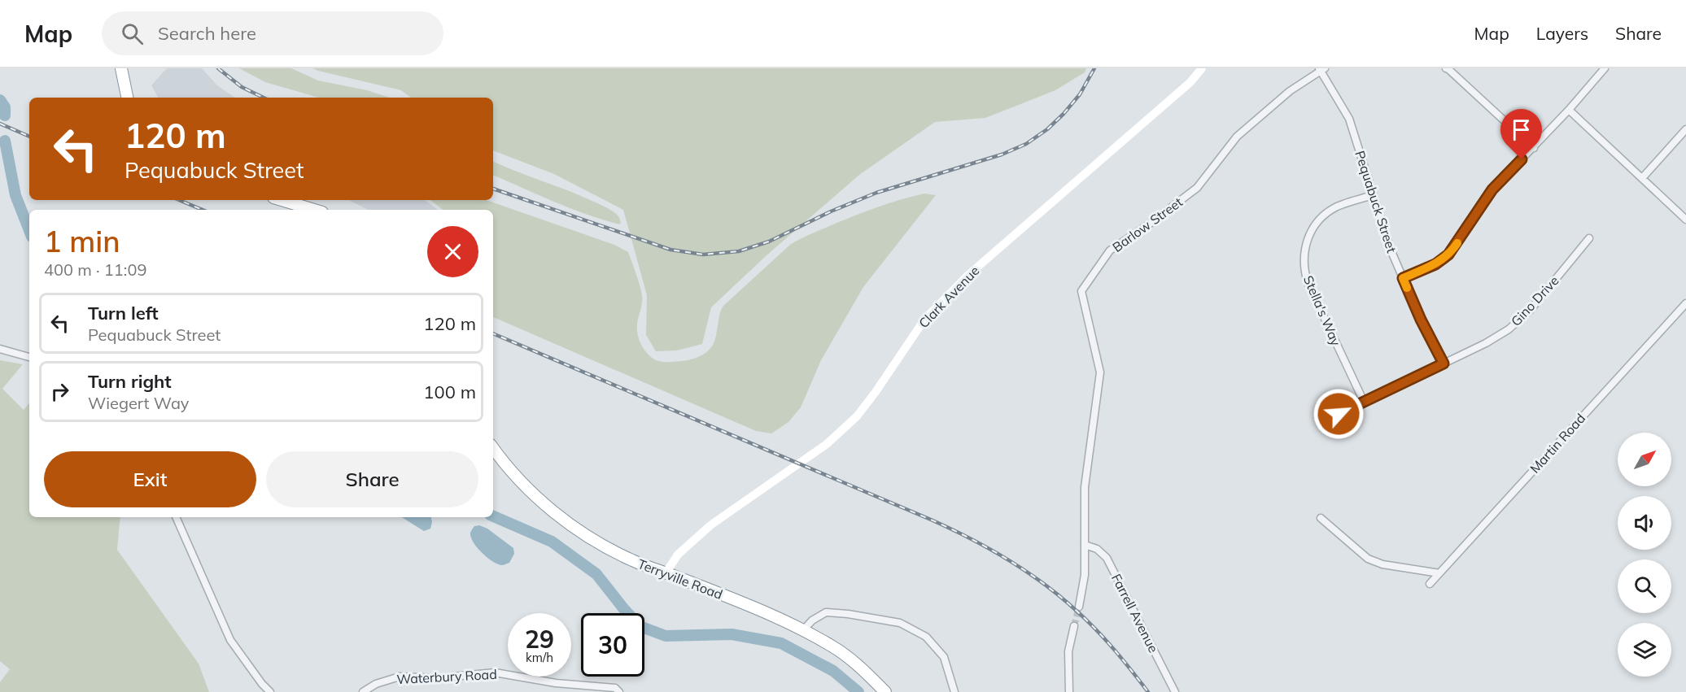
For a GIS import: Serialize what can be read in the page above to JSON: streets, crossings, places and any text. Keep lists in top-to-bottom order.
{
  "streets": {
    "highway": ["Terryville Road"],
    "main road": ["Clark Avenue"],
    "street": [
      "Pequabuck Street",
      "Barlow Street",
      "Gino Drive",
      "Stella's Way",
      "Martin Road",
      "Farrell Avenue",
      "Waterbury Road"
    ]
  },
  "crossings": [
    ["Pequabuck Street", "Barlow Street"],
    ["Pequabuck Street", "Gino Drive"],
    ["Pequabuck Street", "Stella's Way"],
    ["Barlow Street", "Farrell Avenue"],
    ["Clark Avenue", "Terryville Road"],
    ["Gino Drive", "Stella's Way"]
  ],
  "north": "top right",
  "page": {
    "header": "Map",
    "search": "Search here",
    "nav": ["Map", "Layers", "Share"],
    "turn": ["120 m", "Pequabuck Street"],
    "heading": ["1 min", "400 m · 11:09"],
    "list": [
      {
        "name": "Turn left",
        "note": "Pequabuck Street",
        "value": "120 m"
      },
      {
        "name": "Turn right",
        "note": "Wiegert Way",
        "value": "100 m"
      }
    ],
    "buttons": ["Exit", "Share"],
    "speed": "29 km/h",
    "limit": "30"
  }
}
